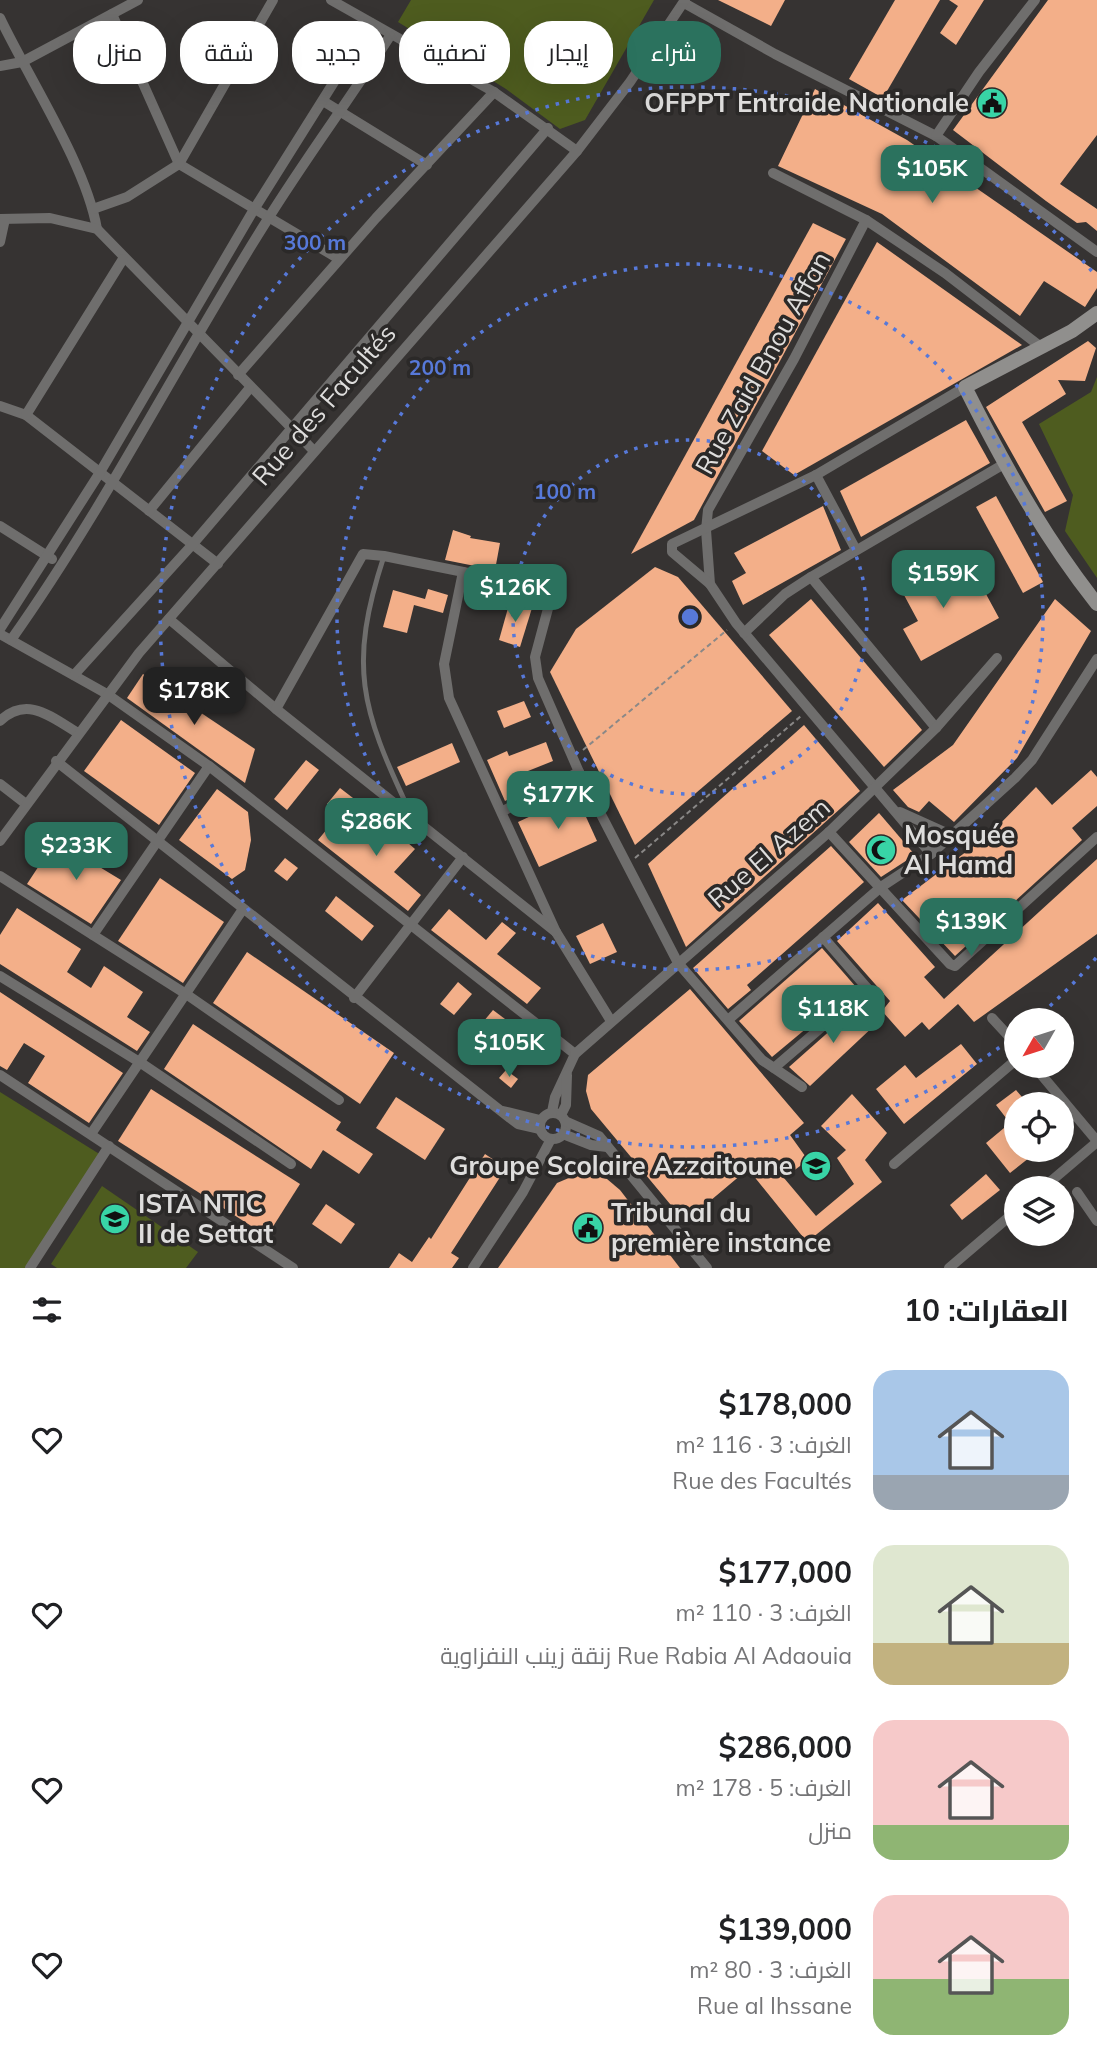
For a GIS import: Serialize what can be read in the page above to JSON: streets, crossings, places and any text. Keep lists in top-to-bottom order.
{
  "streets": {
    "street": ["Rue Zaid Bnou Affan", "Rue des Facultés", "Rue El Azem"]
  },
  "places": {
    "public building": ["OFPPT Entraide Nationale", "Tribunal du première instance"],
    "mosque": ["Mosquée Al Hamd"],
    "school or university": ["Groupe Scolaire Azzaitoune", "ISTA NTIC II de Settat"]
  },
  "north": "bottom left",
  "page": {
    "chip": [
      "شراء",
      "إيجار",
      "تصفية",
      "جديد",
      "شقة",
      "منزل"
    ],
    "price": [
      "$105K",
      "$159K",
      "$126K",
      "$178K",
      "$177K",
      "$286K",
      "$233K",
      "$139K",
      "$118K",
      "$105K"
    ],
    "heading": "العقارات: 10",
    "list": [
      {
        "name": "$178,000",
        "note": "الغرف: 3 · 116 m² · Rue des Facultés"
      },
      {
        "name": "$177,000",
        "note": "الغرف: 3 · 110 m² · Rue Rabia Al Adaouia زنقة زينب النفزاوية"
      },
      {
        "name": "$286,000",
        "note": "الغرف: 5 · 178 m² · منزل"
      },
      {
        "name": "$139,000",
        "note": "الغرف: 3 · 80 m² · Rue al Ihssane"
      }
    ]
  },
  "rings": ["300 m", "200 m", "100 m"]
}
